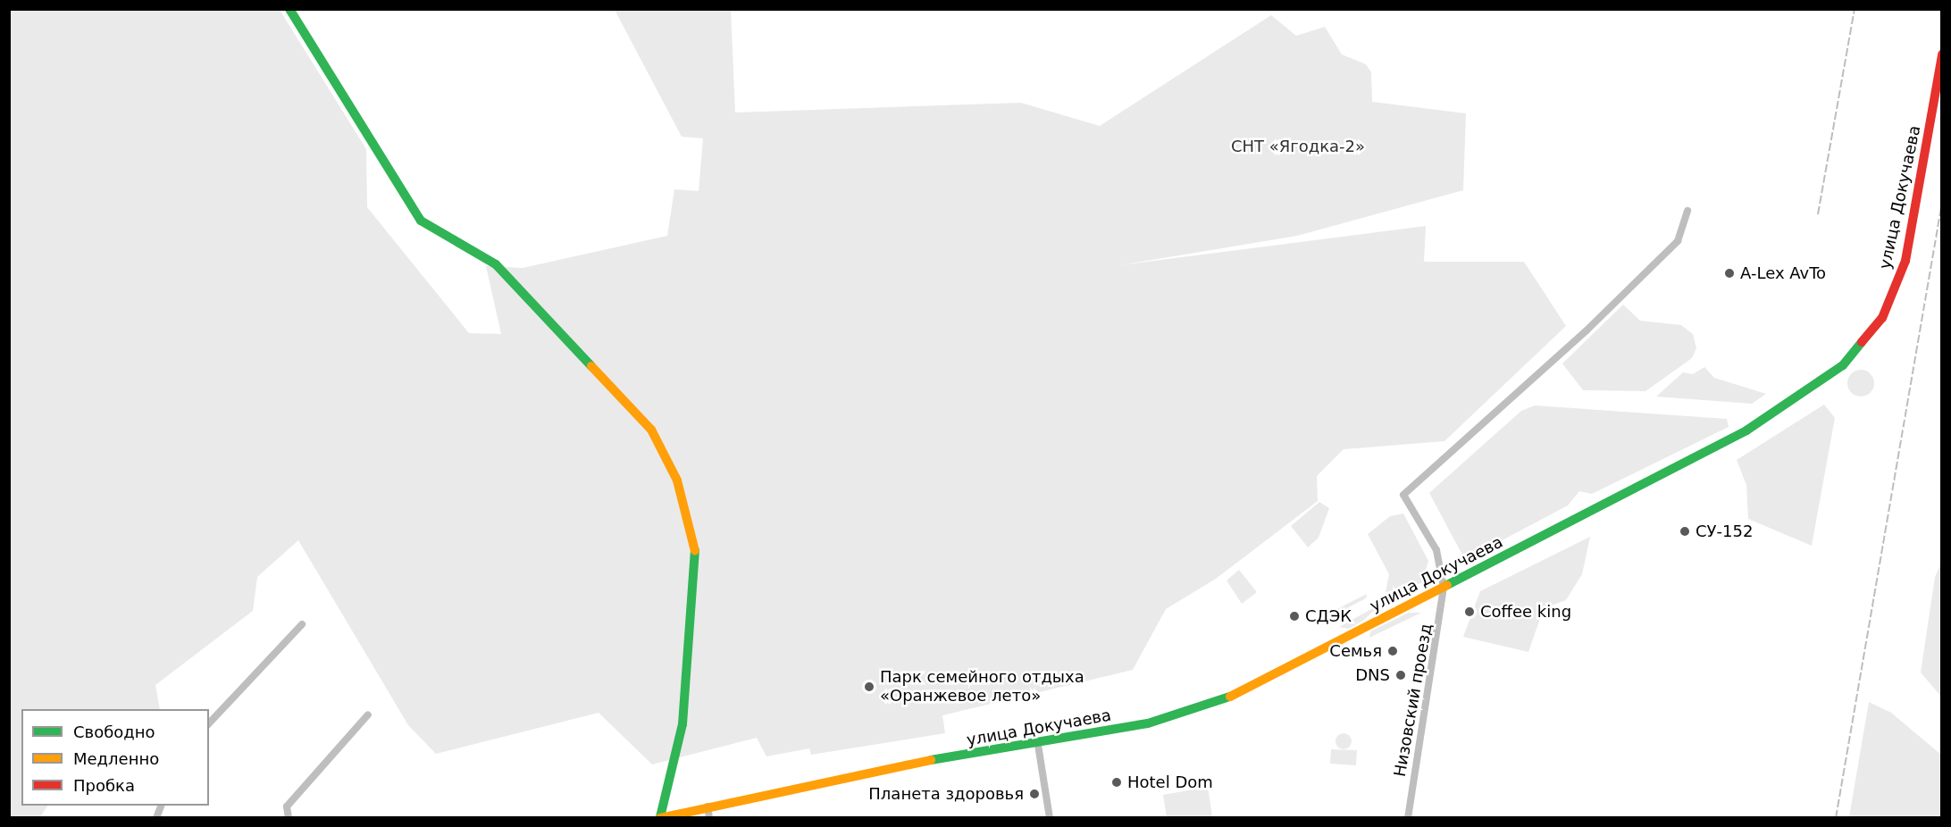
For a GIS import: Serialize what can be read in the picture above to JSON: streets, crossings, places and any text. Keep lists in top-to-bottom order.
{
  "streets": {
    "main road": ["улица Докучаева"],
    "street": ["Низовский проезд"]
  },
  "crossings": [
    ["улица Докучаева", "Низовский проезд"]
  ],
  "parks": ["СНТ «Ягодка-2»"],
  "places": [
    "A-Lex AvTo",
    "СУ-152",
    "Coffee king",
    "СДЭК",
    "Семья",
    "DNS",
    "Парк семейного отдыха «Оранжевое лето»",
    "Hotel Dom",
    "Планета здоровья"
  ],
  "legend": ["Свободно", "Медленно", "Пробка"]
}
